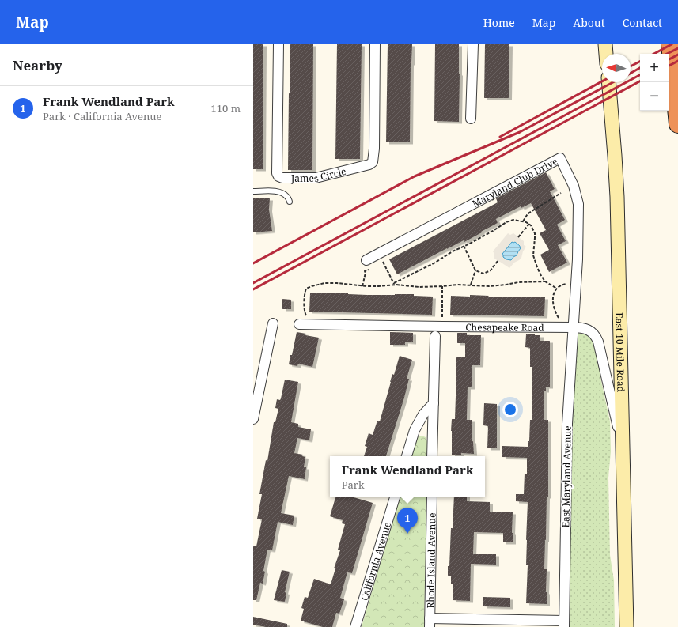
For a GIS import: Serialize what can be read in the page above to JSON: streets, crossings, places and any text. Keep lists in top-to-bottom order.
{
  "streets": {
    "main road": ["East 10 Mile Road"],
    "street": [
      "James Circle",
      "Maryland Club Drive",
      "Chesapeake Road",
      "East Maryland Avenue",
      "California Avenue",
      "Rhode Island Avenue"
    ]
  },
  "crossings": [
    ["Maryland Club Drive", "Chesapeake Road"],
    ["Maryland Club Drive", "East Maryland Avenue"],
    ["Chesapeake Road", "East 10 Mile Road"],
    ["Chesapeake Road", "East Maryland Avenue"]
  ],
  "north": "left",
  "page": {
    "header": "Map",
    "nav": [
      "Home",
      "Map",
      "About",
      "Contact"
    ],
    "heading": "Nearby",
    "map_buttons": ["+", "−"],
    "list": [
      {
        "mark": "1",
        "name": "Frank Wendland Park",
        "note": "Park · California Avenue",
        "value": "110 m"
      }
    ],
    "popup": ["Frank Wendland Park", "Park"],
    "pins": "1"
  }
}
